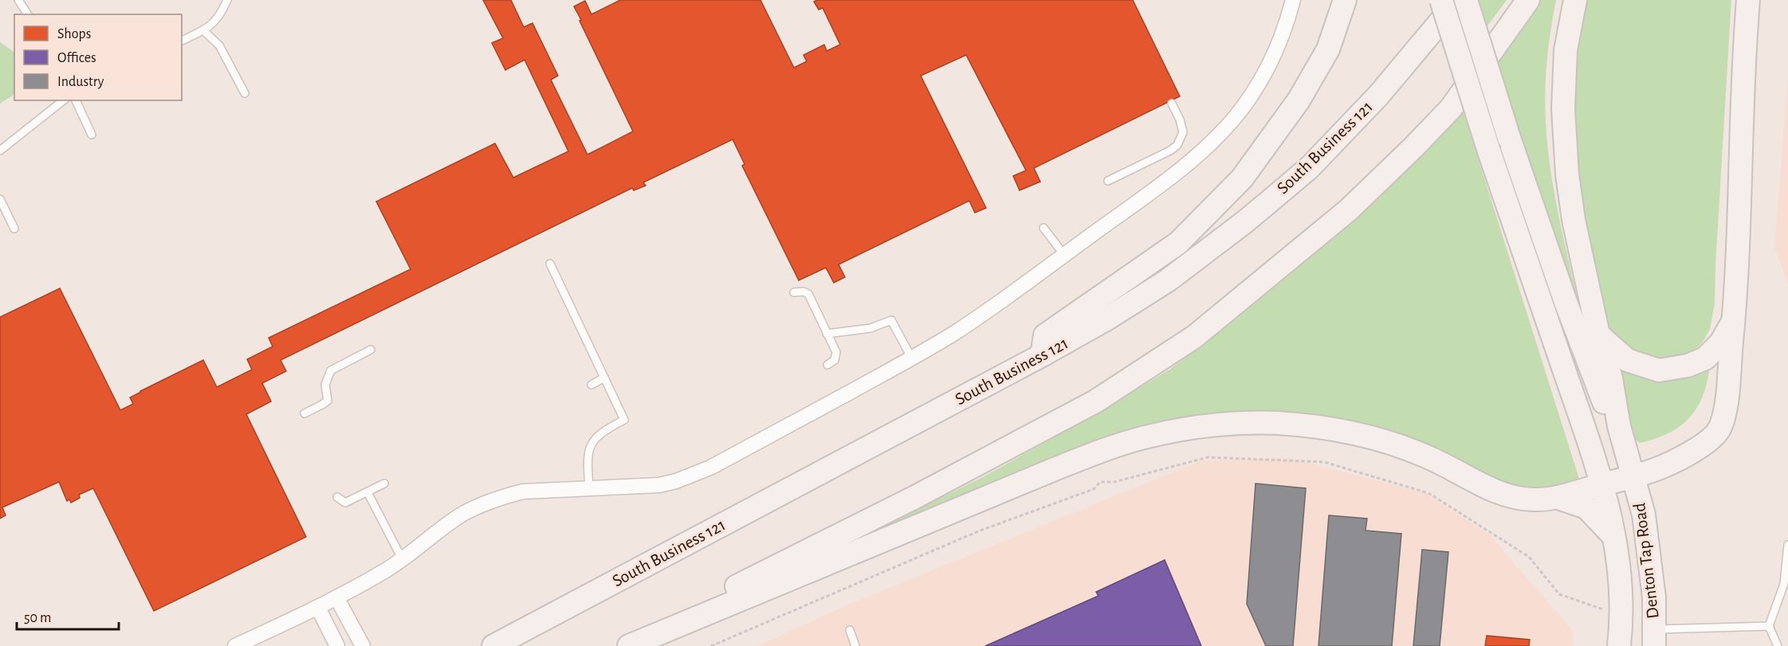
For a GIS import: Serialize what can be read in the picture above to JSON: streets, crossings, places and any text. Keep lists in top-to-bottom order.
{
  "streets": {
    "main road": ["South Business 121", "Denton Tap Road"]
  },
  "legend": ["Shops", "Offices", "Industry"],
  "scale_bar": "50 m"
}
